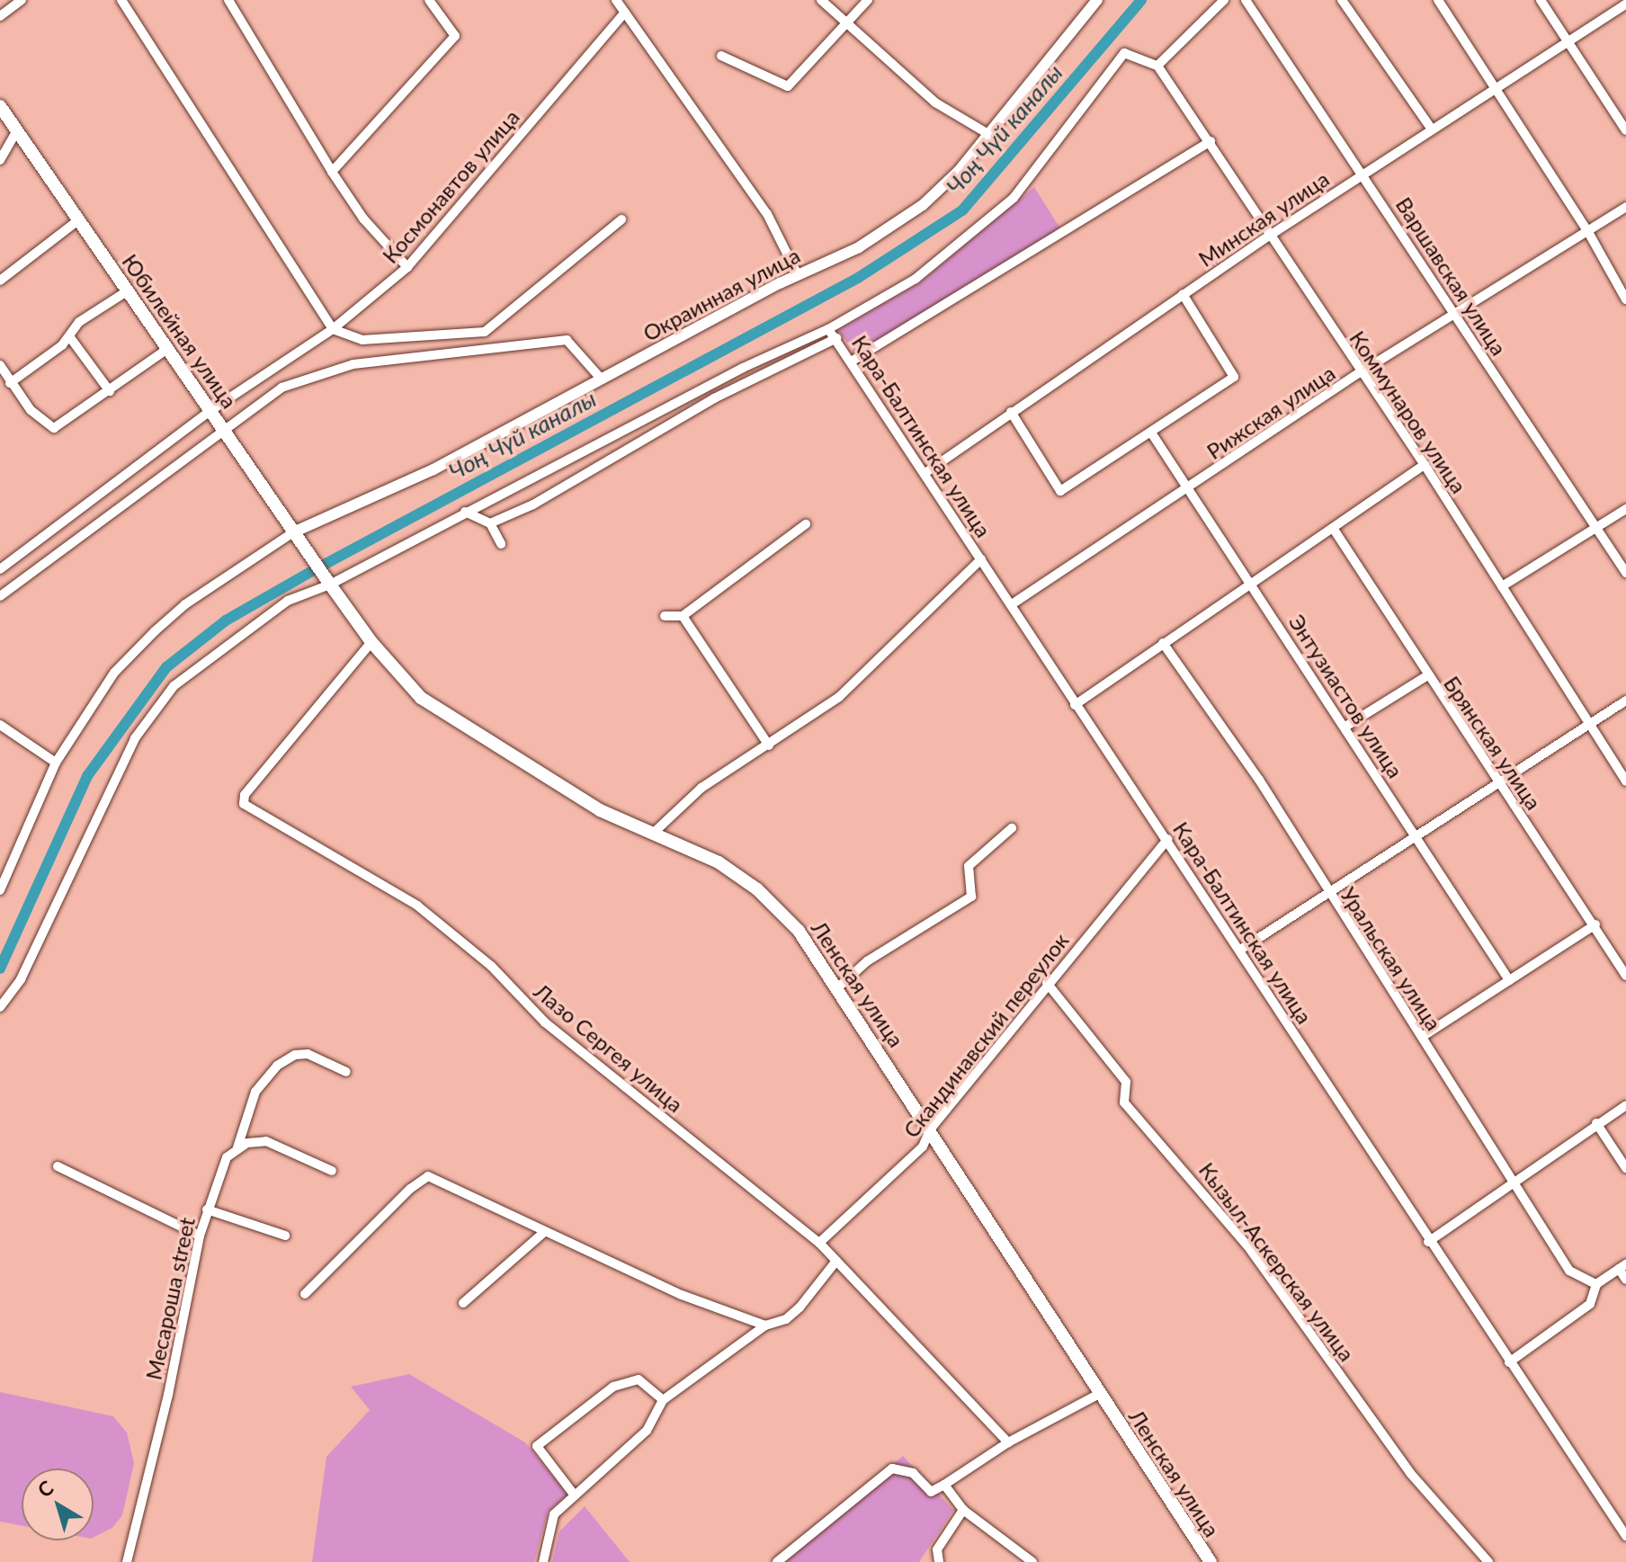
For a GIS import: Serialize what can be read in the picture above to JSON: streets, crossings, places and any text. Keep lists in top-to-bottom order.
{
  "streets": {
    "main road": ["Юбилейная улица", "Ленская улица"],
    "street": [
      "Космонавтов улица",
      "Минская улица",
      "Варшавская улица",
      "Окраинная улица",
      "Рижская улица",
      "Коммунаров улица",
      "Кара-Балтинская улица",
      "Энтузиастов улица",
      "Брянская улица",
      "Уральская улица",
      "Скандинавский переулок",
      "Лазо Сергея улица",
      "Кызыл-Аскерская улица",
      "Месароша street"
    ]
  },
  "crossings": [
    ["Космонавтов улица", "Юбилейная улица"],
    ["Минская улица", "Варшавская улица"],
    ["Минская улица", "Коммунаров улица"],
    ["Минская улица", "Кара-Балтинская улица"],
    ["Варшавская улица", "Рижская улица"],
    ["Окраинная улица", "Юбилейная улица"],
    ["Юбилейная улица", "Ленская улица"],
    ["Рижская улица", "Коммунаров улица"],
    ["Рижская улица", "Кара-Балтинская улица"],
    ["Рижская улица", "Энтузиастов улица"],
    ["Кара-Балтинская улица", "Скандинавский переулок"],
    ["Ленская улица", "Скандинавский переулок"],
    ["Ленская улица", "Лазо Сергея улица"],
    ["Скандинавский переулок", "Лазо Сергея улица"],
    ["Скандинавский переулок", "Кызыл-Аскерская улица"]
  ],
  "water": ["Чоң Чүй каналы"],
  "north": "top left"
}
